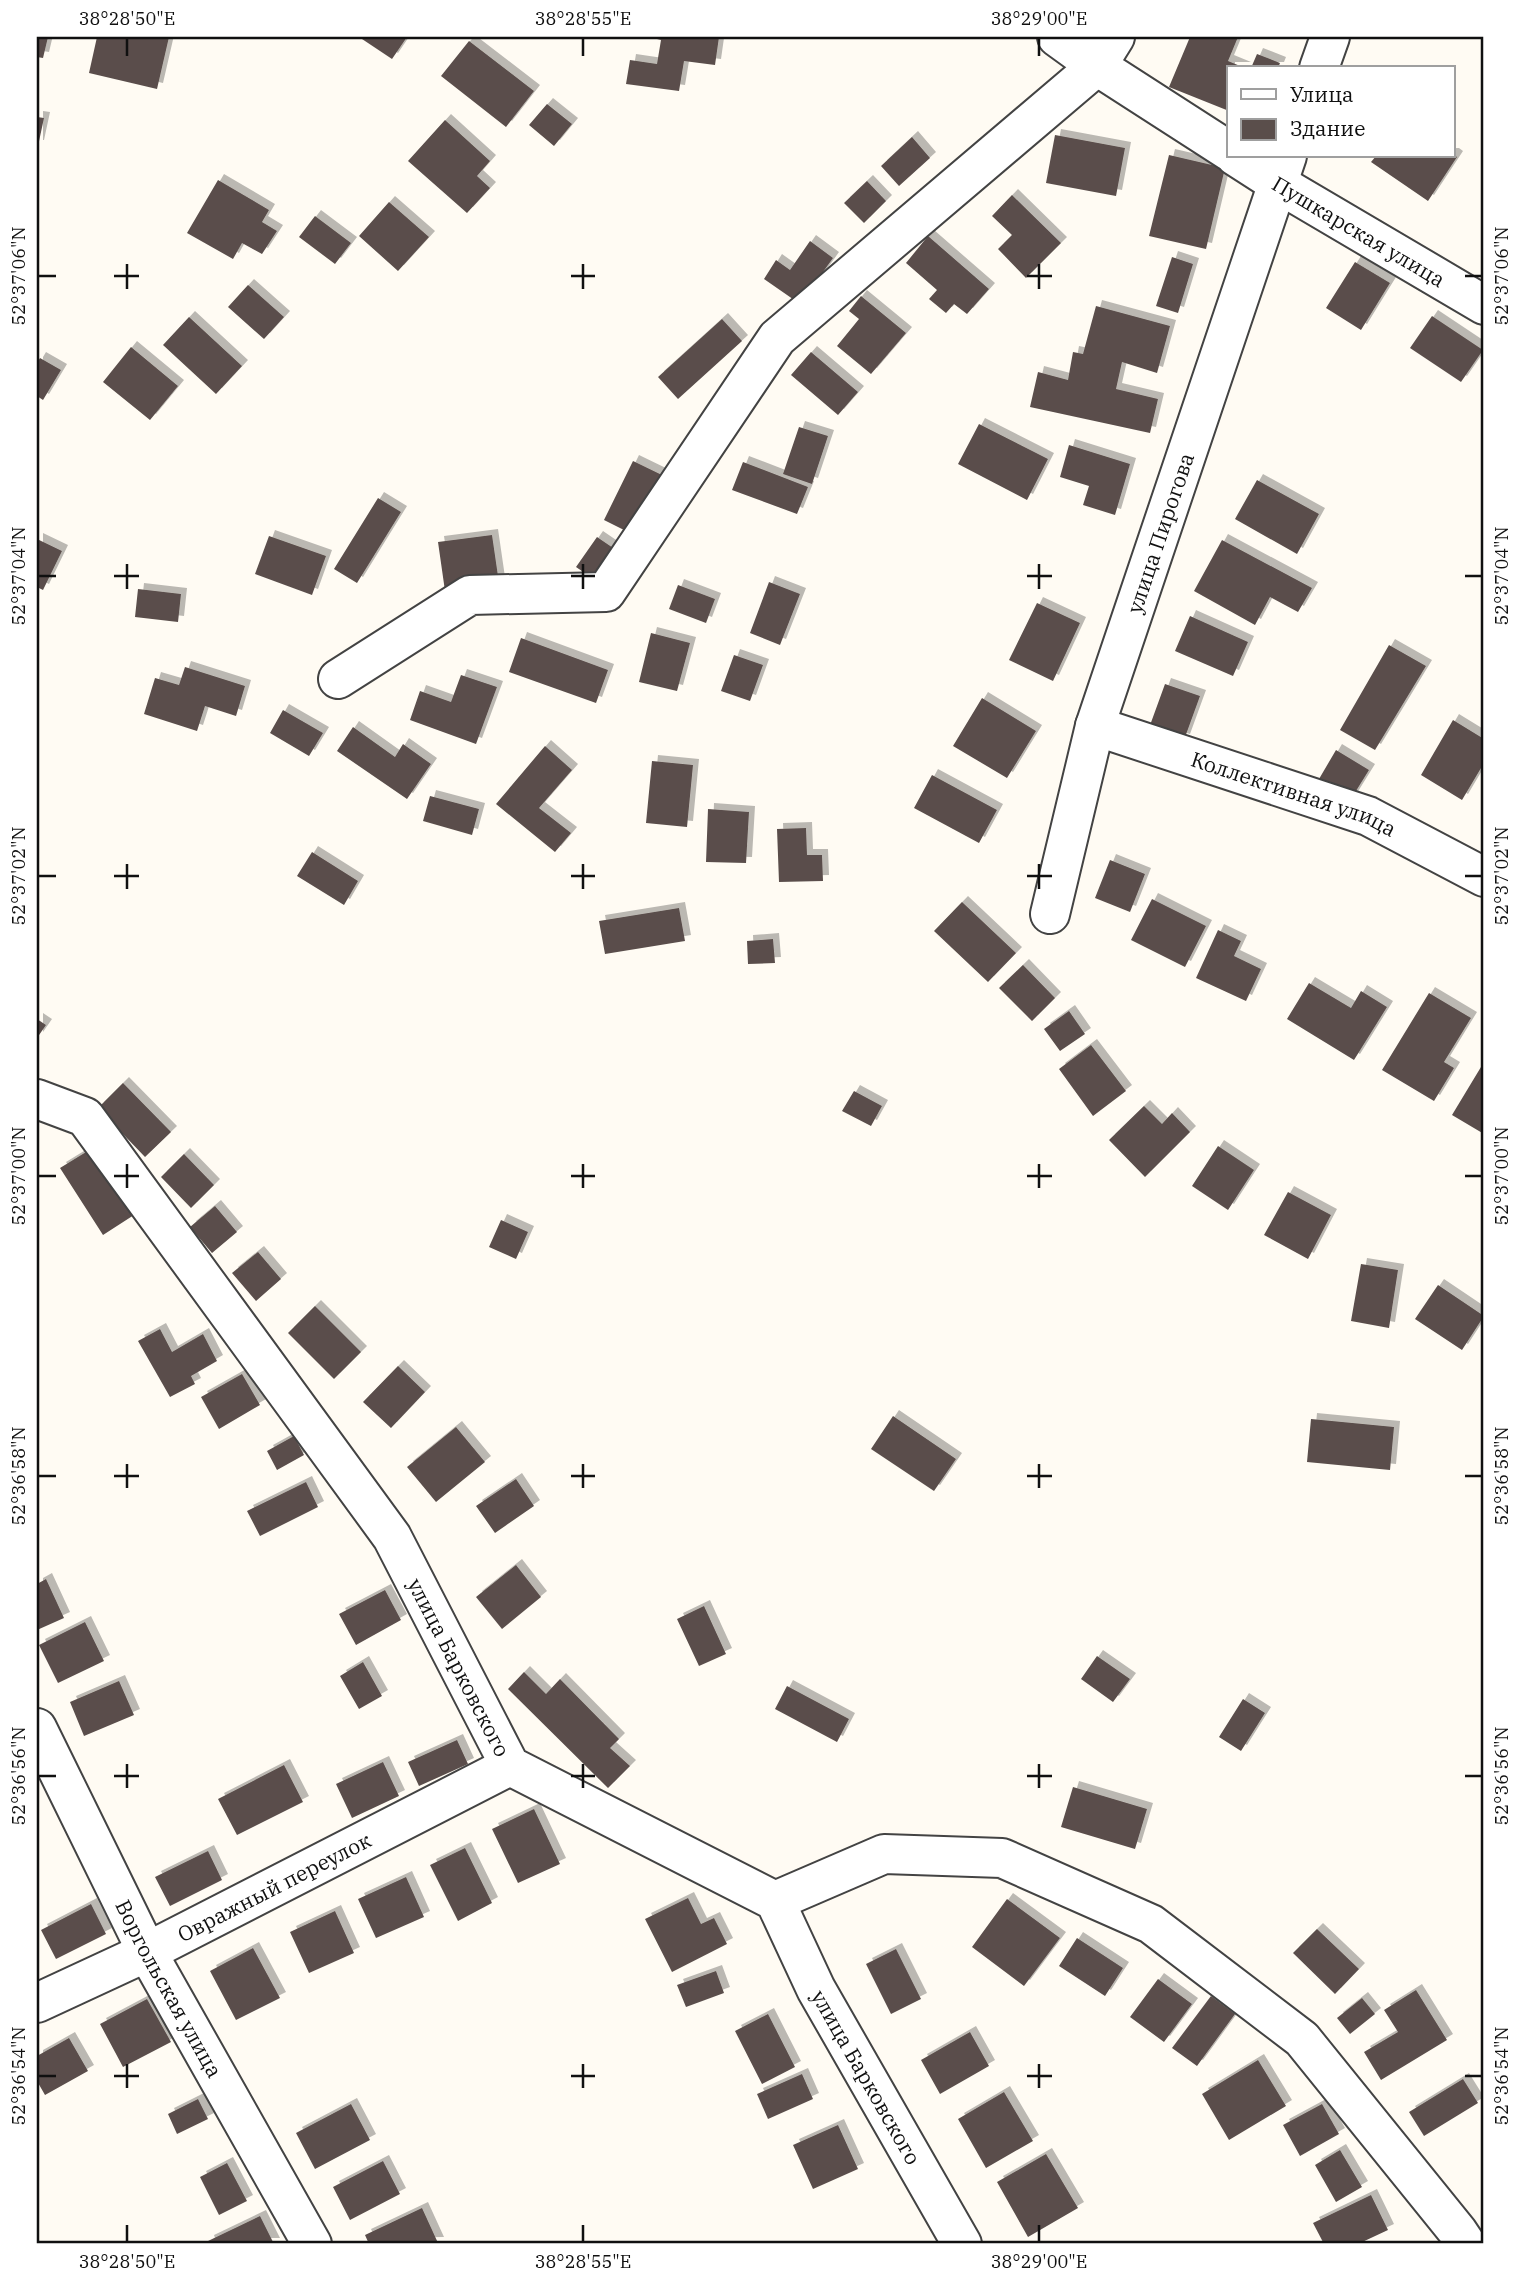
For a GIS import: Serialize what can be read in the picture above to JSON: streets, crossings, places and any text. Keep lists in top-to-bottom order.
{
  "streets": {
    "street": [
      "Пушкарская улица",
      "улица Пирогова",
      "Коллективная улица",
      "улица Барковского",
      "Овражный переулок",
      "Воргольская улица"
    ]
  },
  "crossings": [
    ["Пушкарская улица", "улица Пирогова"],
    ["улица Пирогова", "Коллективная улица"],
    ["улица Барковского", "Овражный переулок"],
    ["Овражный переулок", "Воргольская улица"]
  ],
  "legend": ["Улица", "Здание"],
  "coordinates": [
    "38°28'50\"E",
    "38°28'55\"E",
    "38°29'00\"E",
    "52°37'06\"N",
    "52°37'04\"N",
    "52°37'02\"N",
    "52°37'00\"N",
    "52°36'58\"N",
    "52°36'56\"N",
    "52°36'54\"N"
  ]
}
